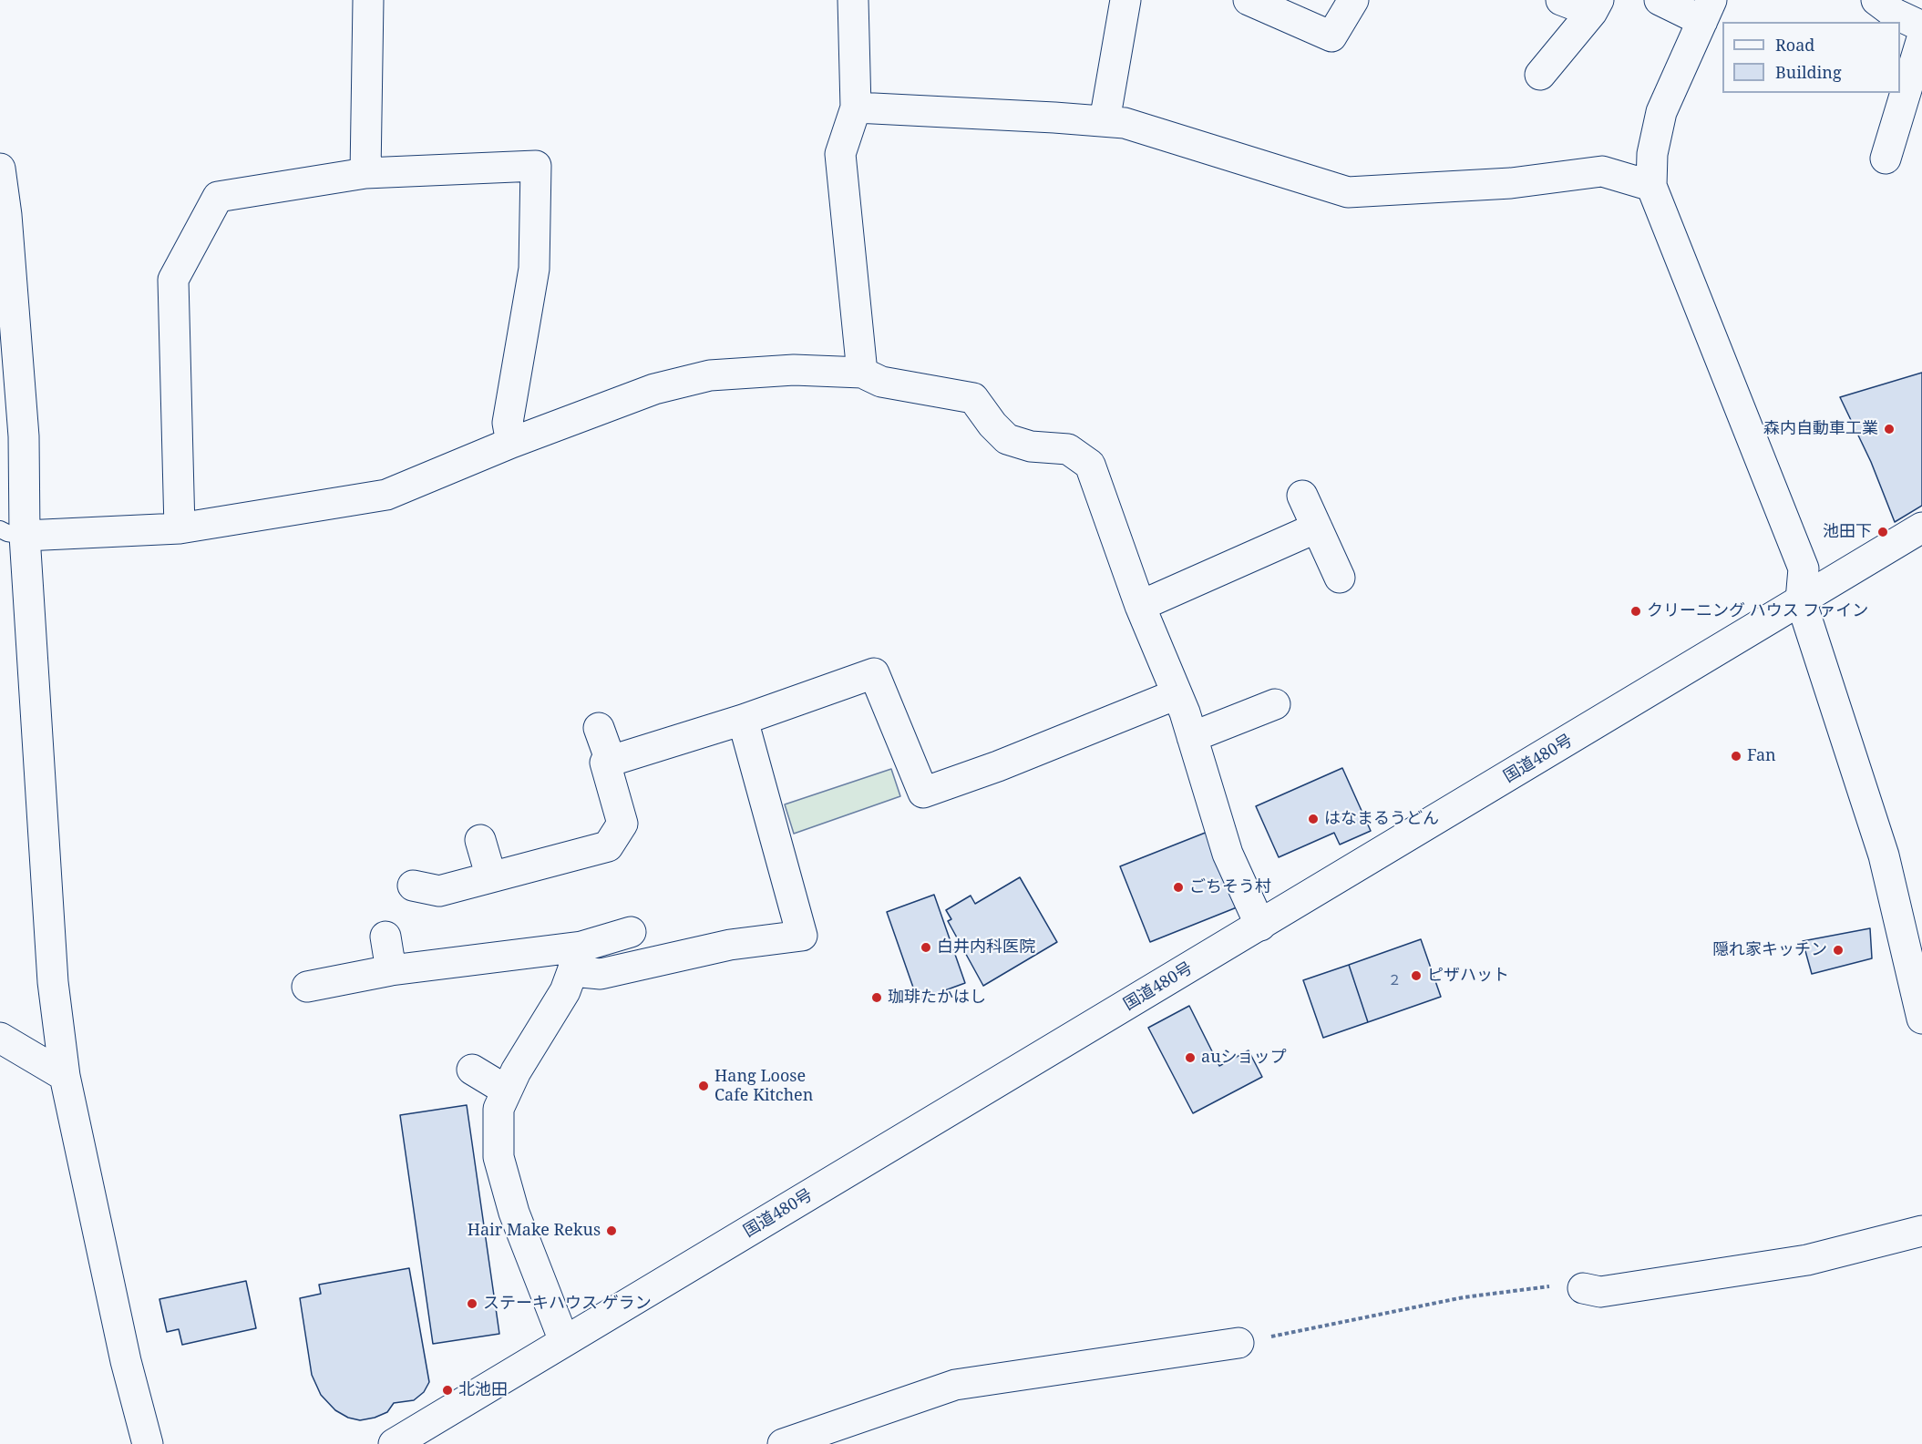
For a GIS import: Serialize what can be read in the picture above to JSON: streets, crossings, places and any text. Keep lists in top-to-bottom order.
{
  "streets": {
    "main road": ["国道480号"]
  },
  "places": [
    "森内自動車工業",
    "池田下",
    "クリーニング ハウス ファイン",
    "Fan",
    "はなまるうどん",
    "ごちそう村",
    "白井内科医院",
    "隠れ家キッチン",
    "ピザハット",
    "珈琲たかはし",
    "auショップ",
    "Hang Loose Cafe Kitchen",
    "Hair Make Rekus",
    "ステーキハウス ゲラン",
    "北池田"
  ],
  "house_numbers": ["２"],
  "legend": ["Road", "Building"]
}
